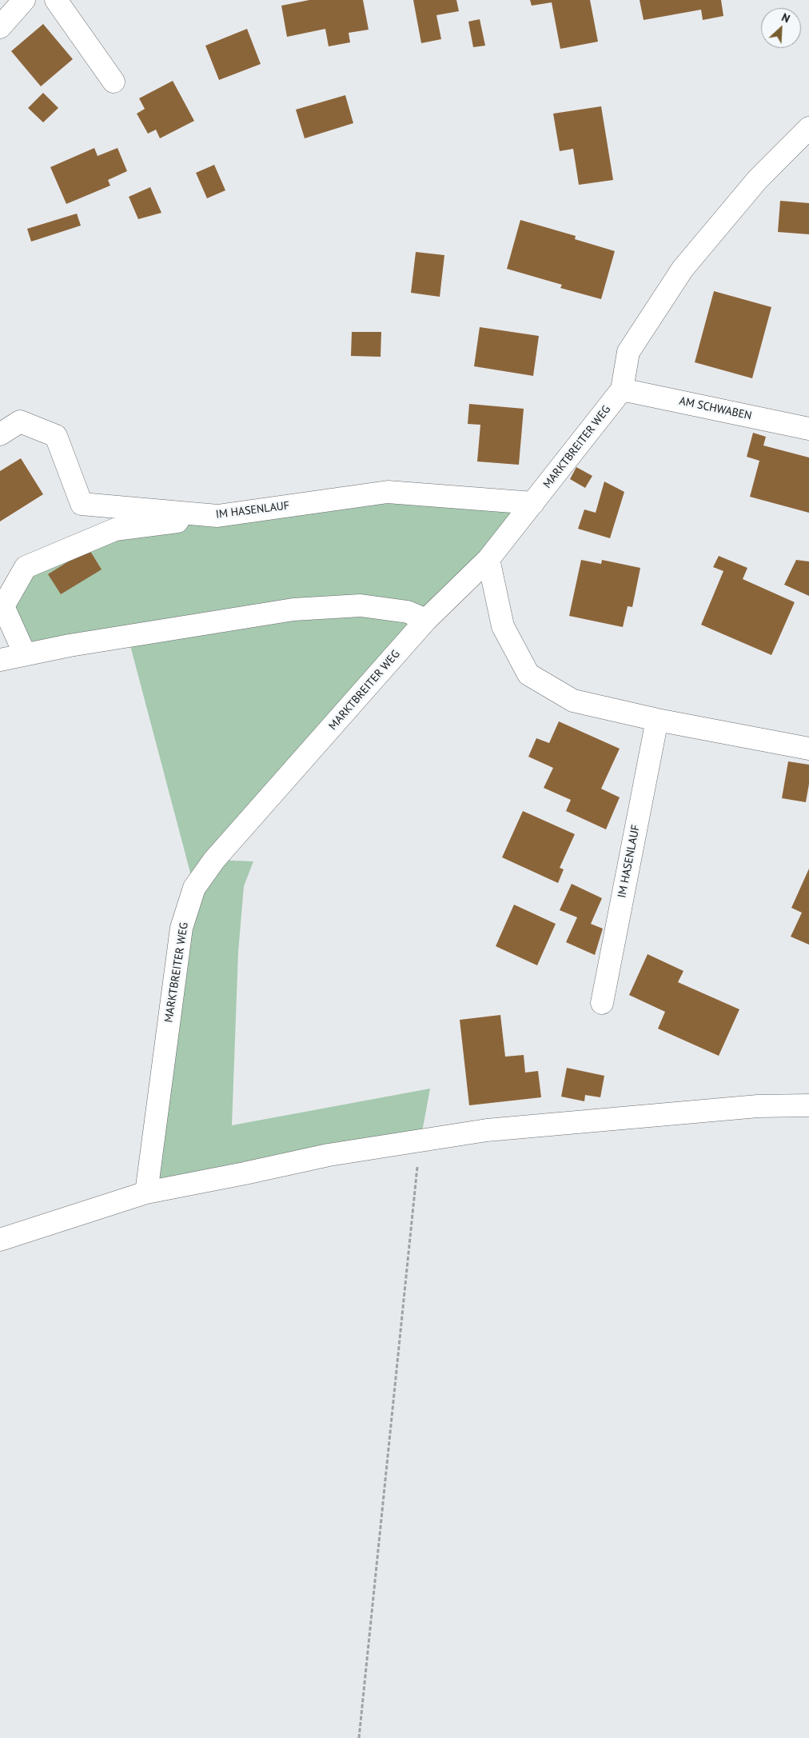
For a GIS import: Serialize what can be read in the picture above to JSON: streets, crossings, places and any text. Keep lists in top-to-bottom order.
{
  "streets": {
    "street": ["AM SCHWABEN", "MARKTBREITER WEG", "IM HASENLAUF"]
  },
  "crossings": [
    ["AM SCHWABEN", "MARKTBREITER WEG"],
    ["MARKTBREITER WEG", "IM HASENLAUF"]
  ],
  "north": "top right"
}
